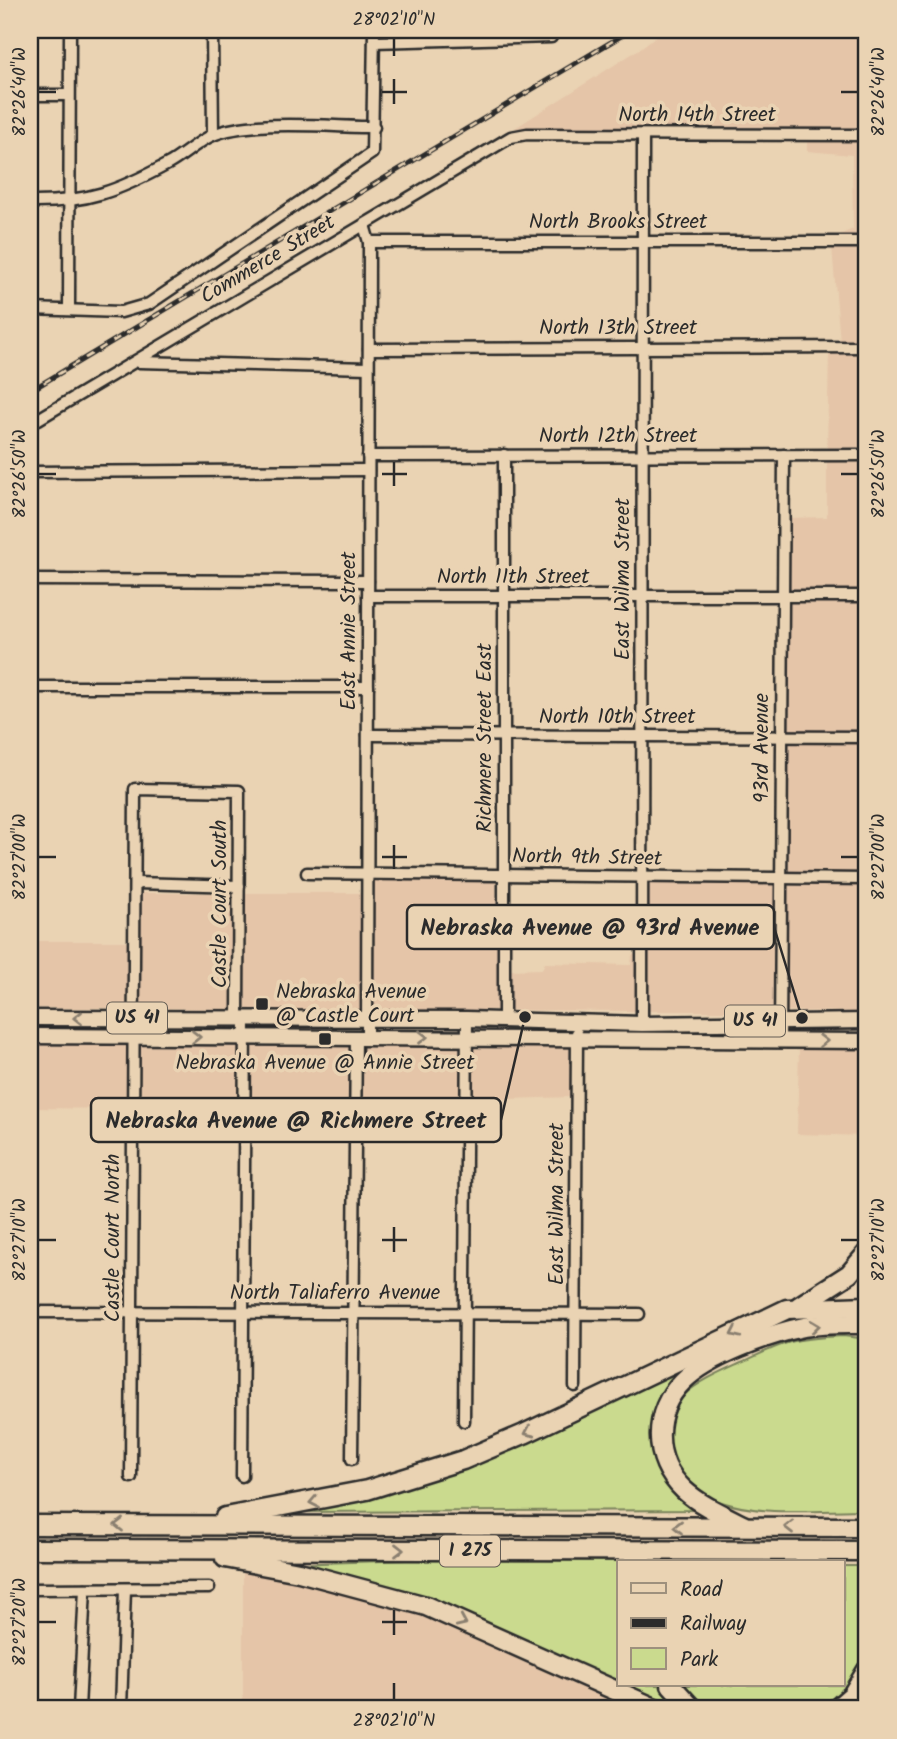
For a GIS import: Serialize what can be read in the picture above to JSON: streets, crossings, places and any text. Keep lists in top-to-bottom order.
{
  "streets": {
    "highway": ["I 275"],
    "main road": ["US 41"],
    "street": [
      "North 14th Street",
      "North Brooks Street",
      "Commerce Street",
      "North 13th Street",
      "North 12th Street",
      "North 11th Street",
      "East Wilma Street",
      "East Annie Street",
      "North 10th Street",
      "Richmere Street East",
      "93rd Avenue",
      "North 9th Street",
      "Castle Court South",
      "Castle Court North",
      "North Taliaferro Avenue"
    ]
  },
  "crossings": [
    ["North 14th Street", "Commerce Street"],
    ["North 14th Street", "East Wilma Street"],
    ["North Brooks Street", "East Wilma Street"],
    ["North Brooks Street", "East Annie Street"],
    ["Commerce Street", "East Annie Street"],
    ["North 13th Street", "East Wilma Street"],
    ["North 13th Street", "East Annie Street"],
    ["North 12th Street", "East Wilma Street"],
    ["North 12th Street", "East Annie Street"],
    ["North 12th Street", "Richmere Street East"],
    ["North 12th Street", "93rd Avenue"],
    ["North 11th Street", "East Wilma Street"],
    ["North 11th Street", "East Annie Street"],
    ["North 11th Street", "Richmere Street East"],
    ["North 11th Street", "93rd Avenue"],
    ["East Wilma Street", "North 10th Street"],
    ["East Wilma Street", "North 9th Street"],
    ["East Wilma Street", "US 41"],
    ["East Wilma Street", "North Taliaferro Avenue"],
    ["East Annie Street", "North 10th Street"],
    ["East Annie Street", "North 9th Street"],
    ["East Annie Street", "US 41"],
    ["East Annie Street", "North Taliaferro Avenue"],
    ["North 10th Street", "Richmere Street East"],
    ["North 10th Street", "93rd Avenue"],
    ["Richmere Street East", "North 9th Street"],
    ["Richmere Street East", "US 41"],
    ["93rd Avenue", "North 9th Street"],
    ["93rd Avenue", "US 41"],
    ["Castle Court South", "US 41"],
    ["Castle Court South", "Castle Court North"],
    ["Castle Court South", "North Taliaferro Avenue"],
    ["US 41", "Castle Court North"],
    ["Castle Court North", "North Taliaferro Avenue"]
  ],
  "places": {
    "transit": ["Nebraska Avenue @ Castle Court", "Nebraska Avenue @ Annie Street"],
    "other": ["Nebraska Avenue @ Richmere Street", "Nebraska Avenue @ 93rd Avenue"]
  },
  "legend": ["Road", "Railway", "Park"],
  "coordinates": [
    "28°02'10\"N",
    "82°26'40\"W",
    "82°26'50\"W",
    "82°27'00\"W",
    "82°27'10\"W",
    "82°27'20\"W"
  ]
}
